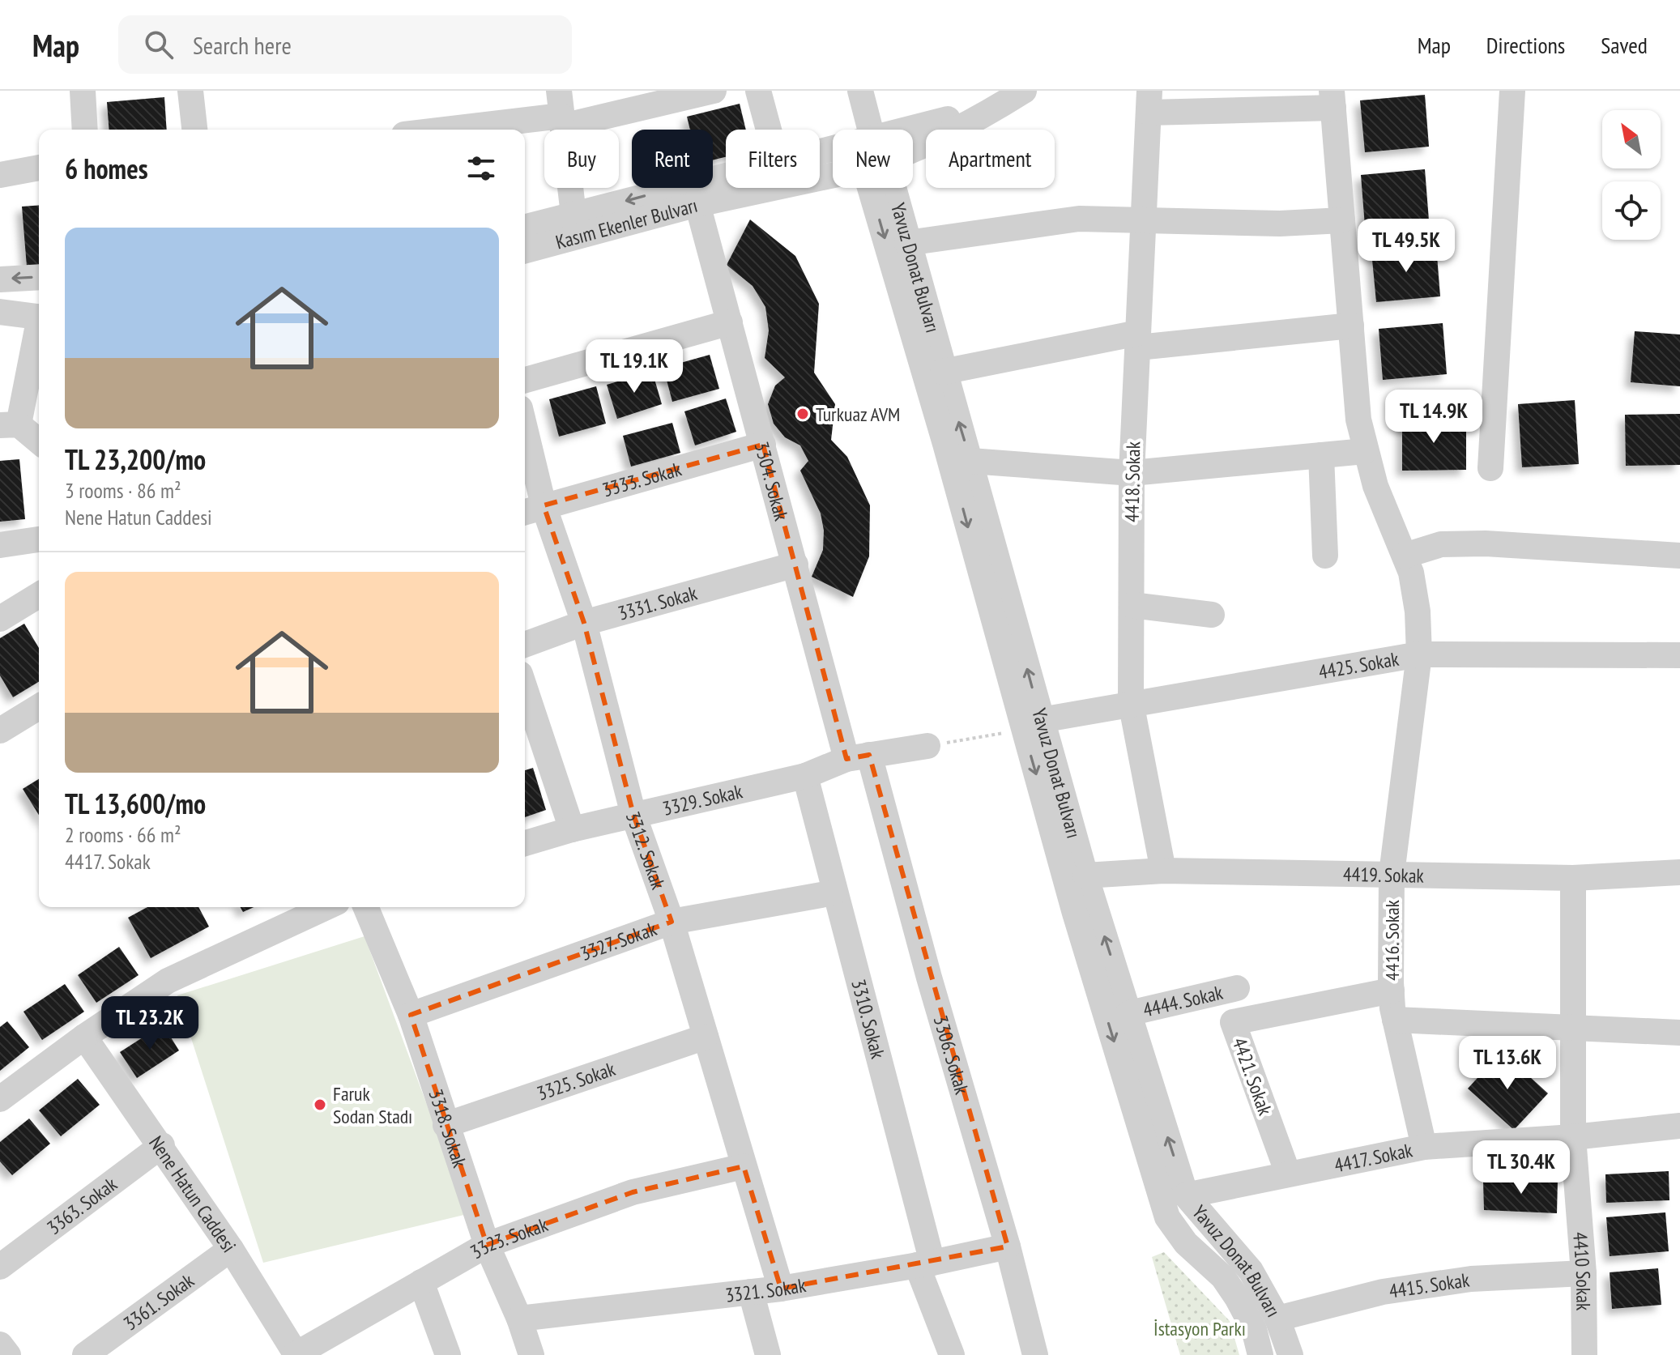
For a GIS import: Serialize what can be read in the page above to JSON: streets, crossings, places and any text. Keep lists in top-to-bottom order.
{
  "streets": {
    "street": [
      "Kasım Ekenler Bulvarı",
      "Yavuz Donat Bulvarı",
      "3333. Sokak",
      "3304. Sokak",
      "4418. Sokak",
      "3331. Sokak",
      "4425. Sokak",
      "3329. Sokak",
      "3312. Sokak",
      "4419. Sokak",
      "3327. Sokak",
      "4416. Sokak",
      "4444. Sokak",
      "3310. Sokak",
      "3306. Sokak",
      "4421. Sokak",
      "3325. Sokak",
      "3318. Sokak",
      "4417. Sokak",
      "Nene Hatun Caddesi",
      "3363. Sokak",
      "3323. Sokak",
      "4410 Sokak",
      "4415. Sokak",
      "3321. Sokak",
      "3361. Sokak"
    ]
  },
  "crossings": [
    ["Kasım Ekenler Bulvarı", "3304. Sokak"],
    ["Yavuz Donat Bulvarı", "4425. Sokak"],
    ["Yavuz Donat Bulvarı", "4419. Sokak"],
    ["Yavuz Donat Bulvarı", "4444. Sokak"],
    ["Yavuz Donat Bulvarı", "4417. Sokak"],
    ["Yavuz Donat Bulvarı", "4415. Sokak"],
    ["3333. Sokak", "3304. Sokak"],
    ["3333. Sokak", "3312. Sokak"],
    ["3304. Sokak", "3331. Sokak"],
    ["3304. Sokak", "3329. Sokak"],
    ["3304. Sokak", "3306. Sokak"],
    ["4418. Sokak", "4425. Sokak"],
    ["4418. Sokak", "4419. Sokak"],
    ["3331. Sokak", "3312. Sokak"],
    ["4425. Sokak", "4416. Sokak"],
    ["3329. Sokak", "3312. Sokak"],
    ["3329. Sokak", "3310. Sokak"],
    ["3329. Sokak", "3306. Sokak"],
    ["3312. Sokak", "3327. Sokak"],
    ["3312. Sokak", "3325. Sokak"],
    ["3312. Sokak", "3323. Sokak"],
    ["3312. Sokak", "3321. Sokak"],
    ["4419. Sokak", "4416. Sokak"],
    ["4419. Sokak", "4410 Sokak"],
    ["3327. Sokak", "3310. Sokak"],
    ["3327. Sokak", "3318. Sokak"],
    ["4416. Sokak", "4421. Sokak"],
    ["4416. Sokak", "4417. Sokak"],
    ["3310. Sokak", "3321. Sokak"],
    ["3306. Sokak", "3321. Sokak"],
    ["4421. Sokak", "4417. Sokak"],
    ["3325. Sokak", "3318. Sokak"],
    ["3318. Sokak", "3323. Sokak"],
    ["3318. Sokak", "3321. Sokak"],
    ["4417. Sokak", "4410 Sokak"],
    ["Nene Hatun Caddesi", "3363. Sokak"],
    ["Nene Hatun Caddesi", "3323. Sokak"],
    ["Nene Hatun Caddesi", "3361. Sokak"],
    ["4410 Sokak", "4415. Sokak"]
  ],
  "parks": ["İstasyon Parkı"],
  "places": ["Turkuaz AVM", "Faruk Sodan Stadı"],
  "north": "top left",
  "page": {
    "header": "Map",
    "search": "Search here",
    "nav": ["Map", "Directions", "Saved"],
    "chip": [
      "Buy",
      "Rent",
      "Filters",
      "New",
      "Apartment"
    ],
    "heading": "6 homes",
    "list": [
      {
        "name": "TL 23,200/mo",
        "note": "3 rooms · 86 m² · Nene Hatun Caddesi"
      },
      {
        "name": "TL 13,600/mo",
        "note": "2 rooms · 66 m² · 4417. Sokak"
      }
    ],
    "price": [
      "TL 49.5K",
      "TL 19.1K",
      "TL 14.9K",
      "TL 23.2K",
      "TL 13.6K",
      "TL 30.4K"
    ]
  }
}
